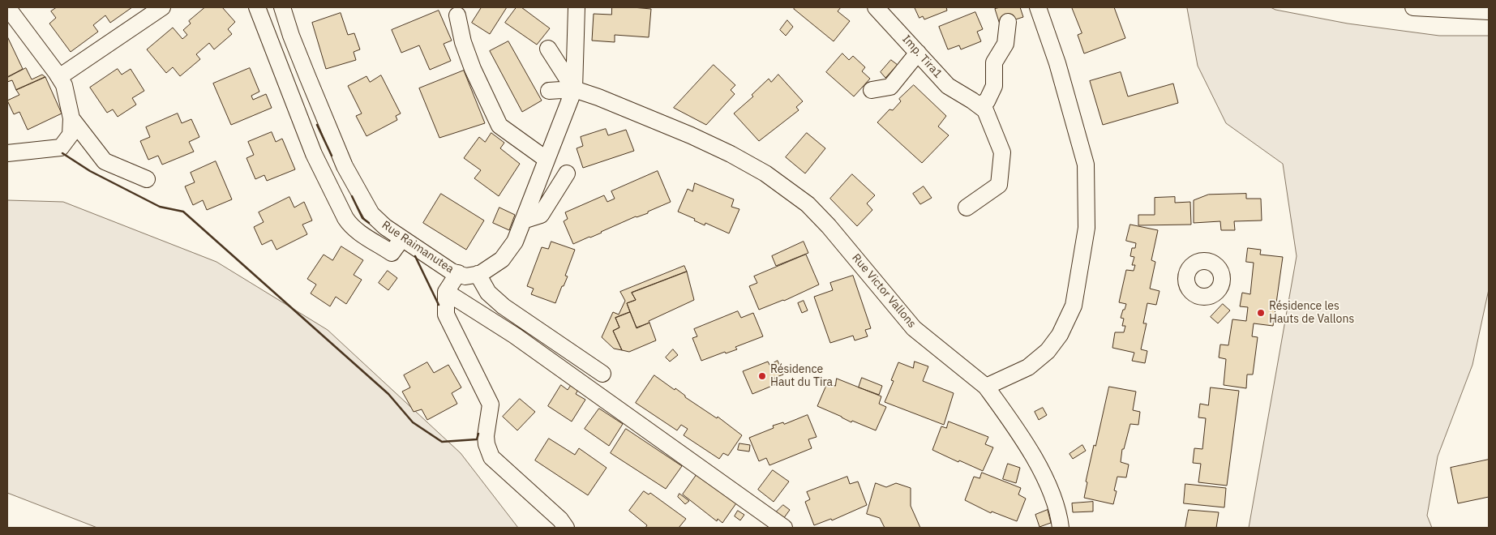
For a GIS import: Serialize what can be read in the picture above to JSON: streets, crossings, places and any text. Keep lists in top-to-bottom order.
{
  "streets": {
    "street": ["Imp. Tira1", "Rue Raimanutea", "Rue Victor Vallons"]
  },
  "crossings": [
    ["Rue Raimanutea", "Rue Victor Vallons"]
  ],
  "places": ["Résidence les Hauts de Vallons", "Résidence Haut du Tira"]
}
